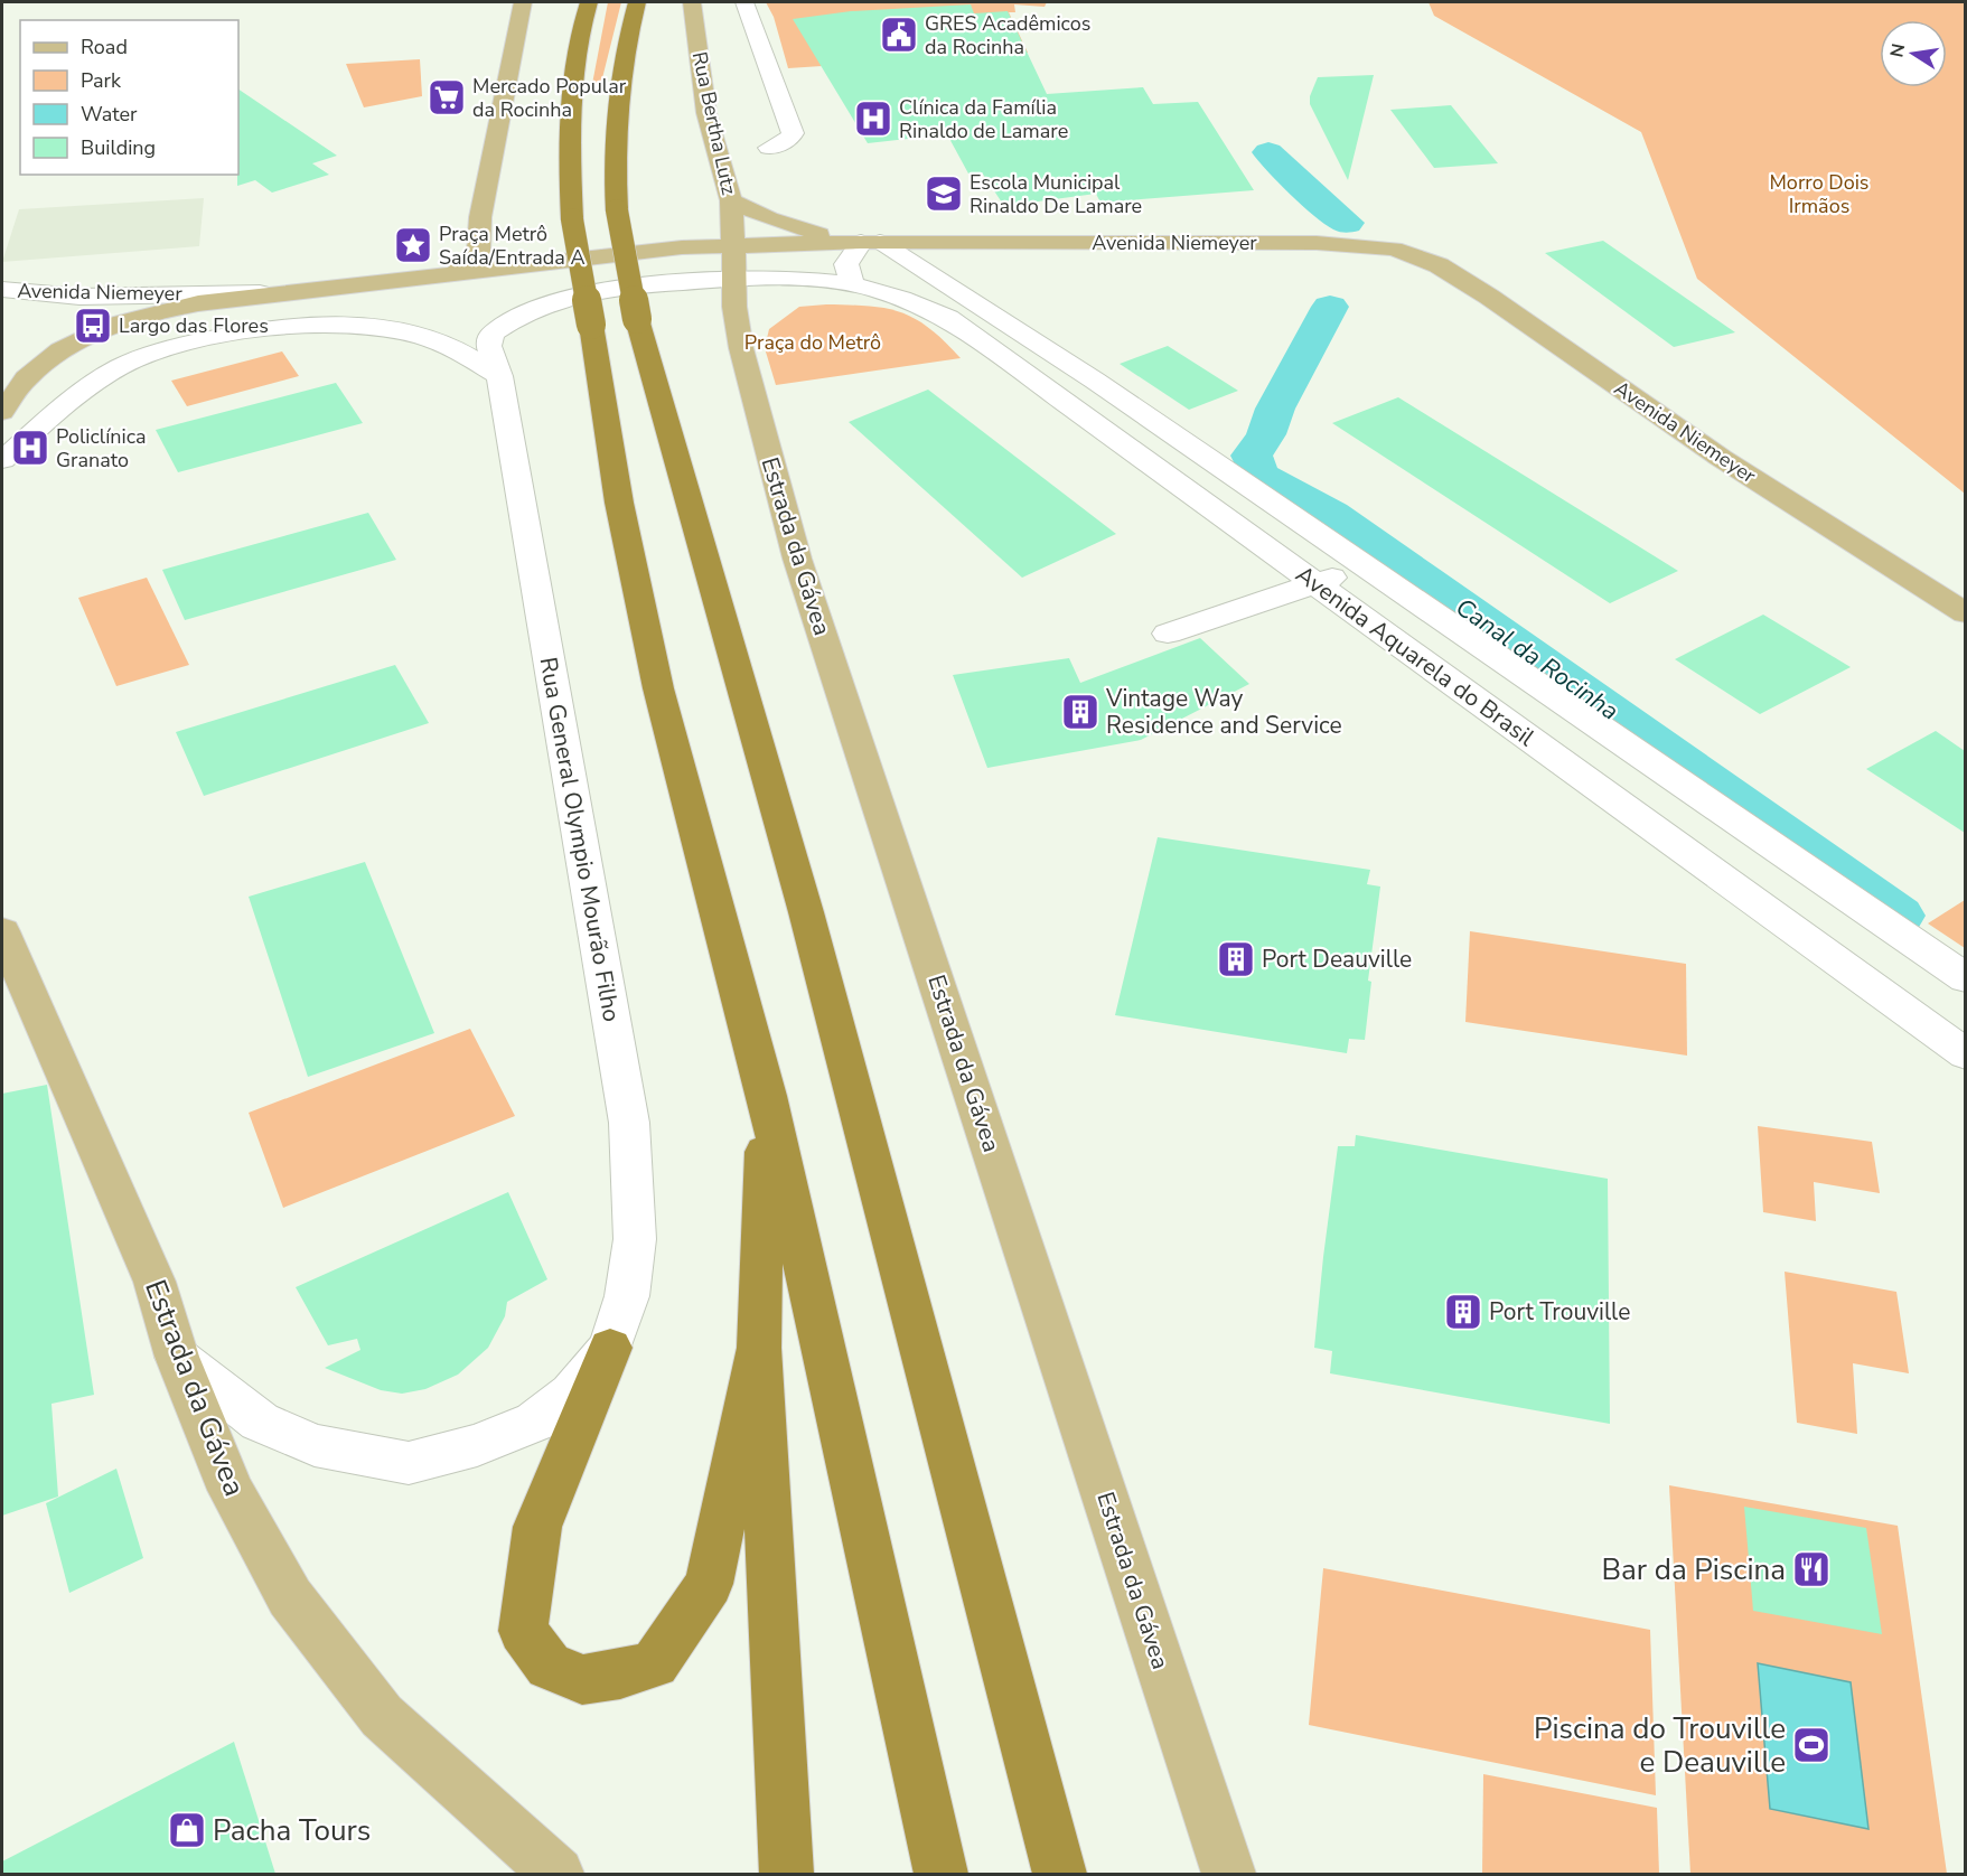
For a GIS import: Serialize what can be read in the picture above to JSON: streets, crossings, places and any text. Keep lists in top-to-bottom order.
{
  "streets": {
    "main road": ["Rua Bertha Lutz", "Avenida Niemeyer", "Estrada da Gávea"],
    "street": ["Avenida Aquarela do Brasil", "Rua General Olympio Mourão Filho"]
  },
  "crossings": [
    ["Rua Bertha Lutz", "Avenida Niemeyer"],
    ["Rua Bertha Lutz", "Estrada da Gávea"],
    ["Avenida Niemeyer", "Estrada da Gávea"],
    ["Avenida Niemeyer", "Avenida Aquarela do Brasil"],
    ["Estrada da Gávea", "Avenida Aquarela do Brasil"],
    ["Estrada da Gávea", "Rua General Olympio Mourão Filho"],
    ["Avenida Aquarela do Brasil", "Rua General Olympio Mourão Filho"]
  ],
  "water": ["Canal da Rocinha"],
  "parks": ["Morro Dois Irmãos", "Praça do Metrô"],
  "places": {
    "public building": ["GRES Acadêmicos da Rocinha"],
    "supermarket": ["Mercado Popular da Rocinha"],
    "hospital": ["Clínica da Família Rinaldo de Lamare", "Policlínica Granato"],
    "school or university": ["Escola Municipal Rinaldo De Lamare"],
    "place": ["Praça Metrô Saída/Entrada A"],
    "bus stop": ["Largo das Flores"],
    "building": ["Vintage Way Residence and Service", "Port Deauville", "Port Trouville"],
    "restaurant": ["Bar da Piscina"],
    "sports": ["Piscina do Trouville e Deauville"],
    "shop": ["Pacha Tours"]
  },
  "legend": [
    "Road",
    "Park",
    "Water",
    "Building"
  ],
  "north": "left"
}
